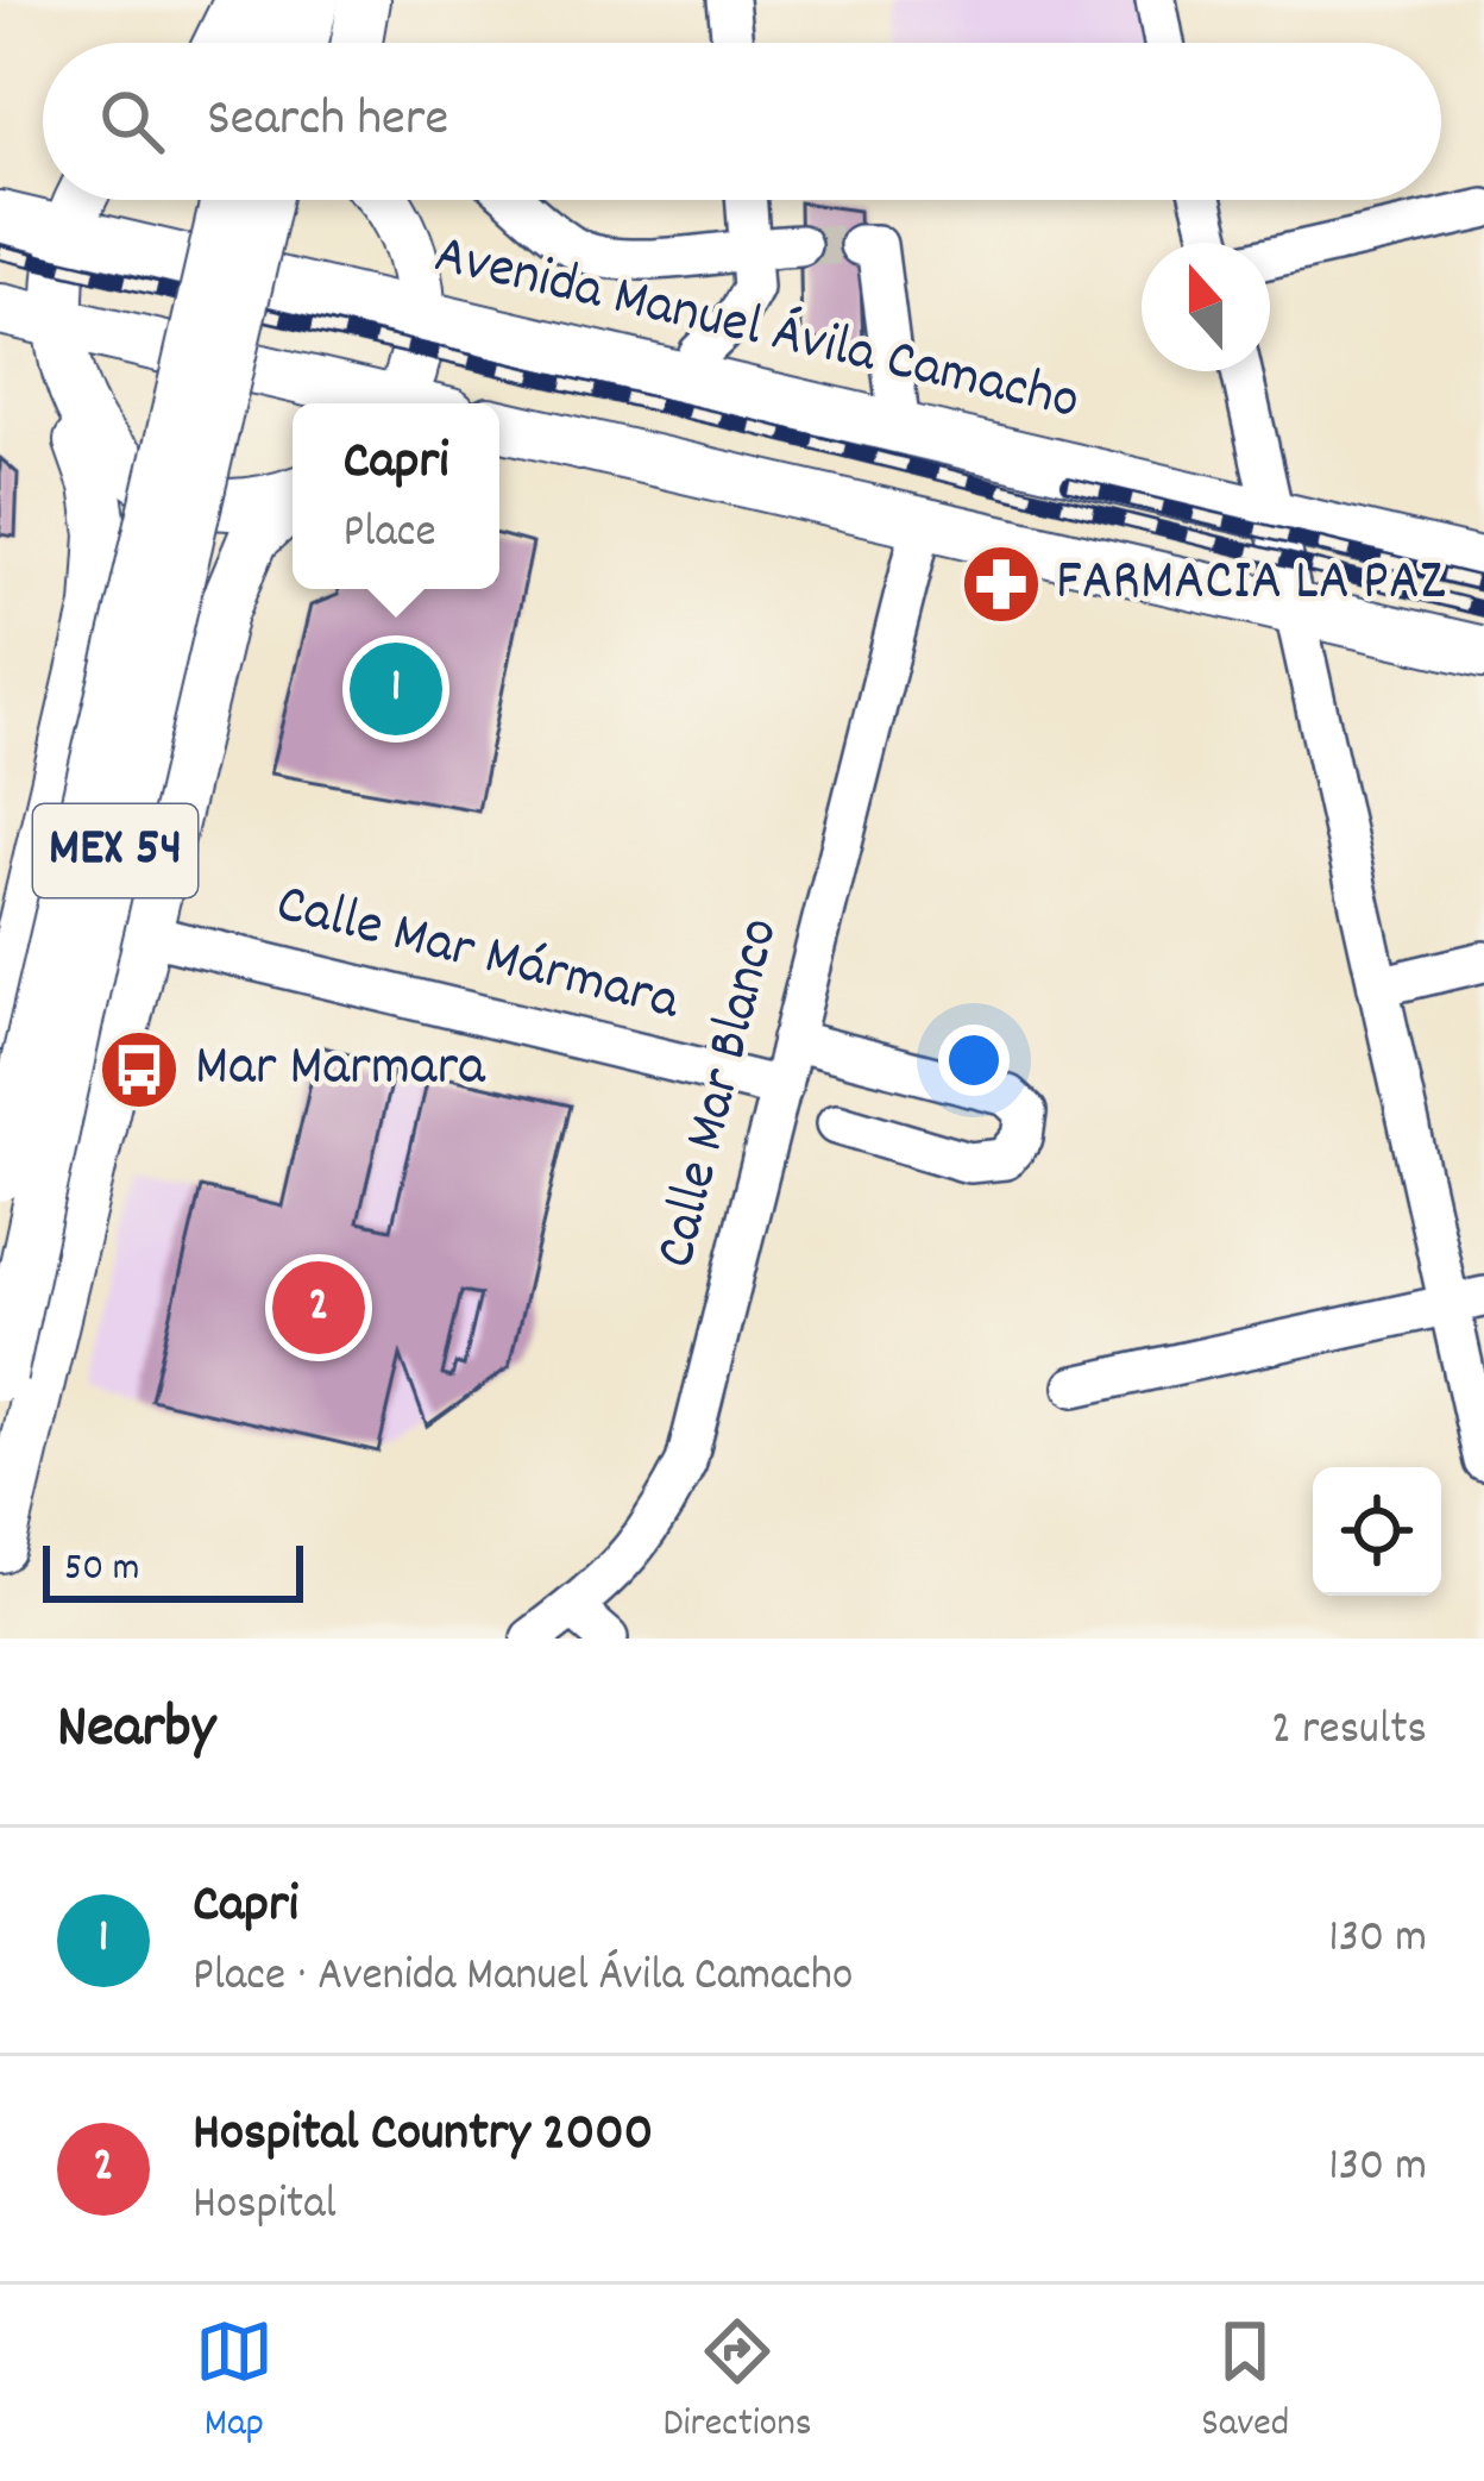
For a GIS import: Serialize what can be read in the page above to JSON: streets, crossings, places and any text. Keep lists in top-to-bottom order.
{
  "streets": {
    "main road": ["Avenida Manuel Ávila Camacho", "MEX 54"],
    "street": ["Calle Mar Mármara", "Calle Mar Blanco"]
  },
  "crossings": [
    ["Calle Mar Mármara", "Calle Mar Blanco"]
  ],
  "places": {
    "pharmacy": ["FARMACIA LA PAZ"],
    "bus stop": ["Mar Marmara"]
  },
  "scale_bar": "50 m",
  "north": "top",
  "page": {
    "search": "Search here",
    "popup": ["Capri", "Place"],
    "pins": ["1", "2"],
    "scale": "50 m",
    "heading": ["Nearby", "2 results"],
    "list": [
      {
        "mark": "1",
        "name": "Capri",
        "note": "Place · Avenida Manuel Ávila Camacho",
        "value": "130 m"
      },
      {
        "mark": "2",
        "name": "Hospital Country 2000",
        "note": "Hospital",
        "value": "130 m"
      }
    ],
    "nav": ["Map", "Directions", "Saved"]
  }
}
